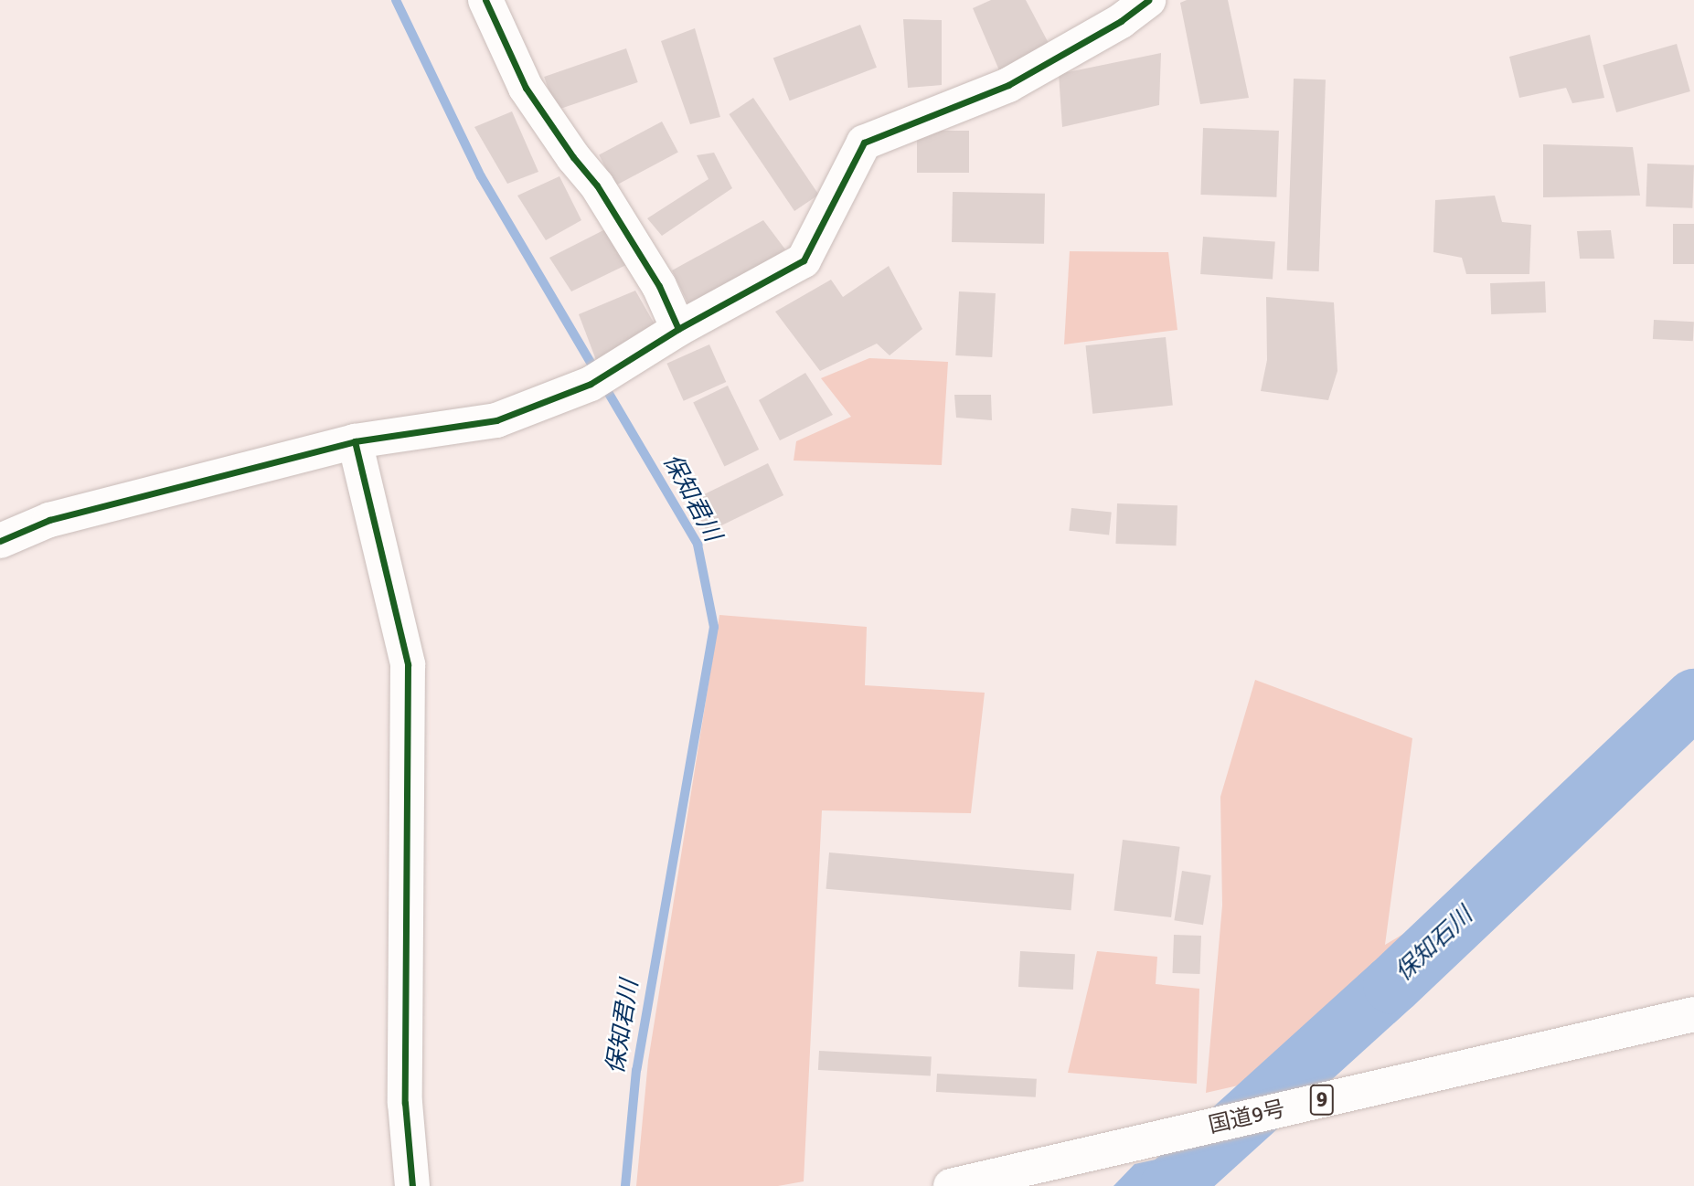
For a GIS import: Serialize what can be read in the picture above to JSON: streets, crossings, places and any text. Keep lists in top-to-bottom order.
{
  "streets": {
    "main road": ["9", "国道9号"]
  },
  "water": ["保知君川", "保知石川"]
}
